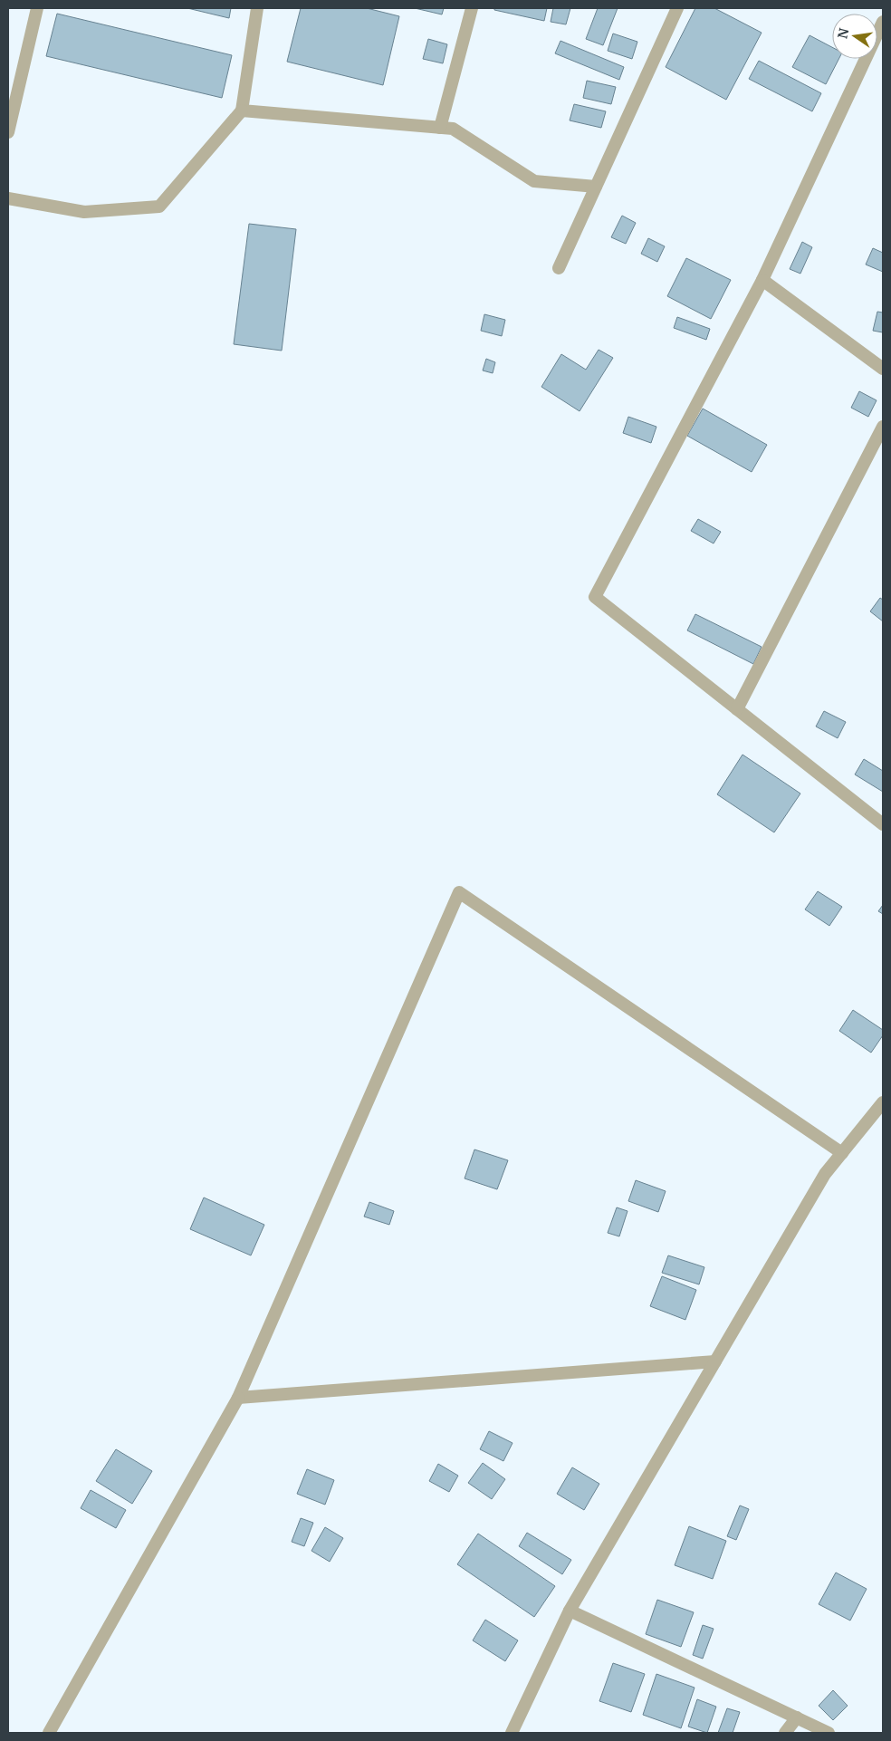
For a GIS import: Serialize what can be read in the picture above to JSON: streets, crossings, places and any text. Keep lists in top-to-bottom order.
{
  "north": "left"
}
